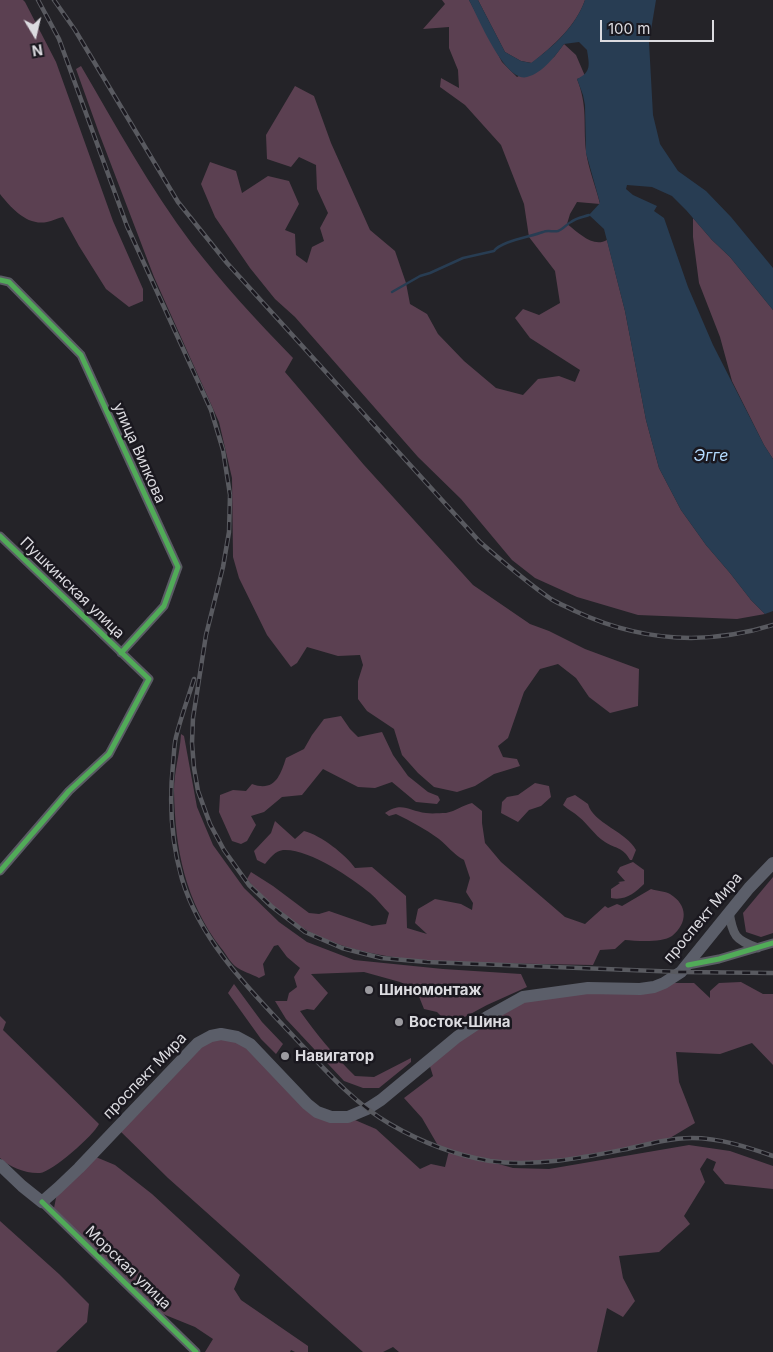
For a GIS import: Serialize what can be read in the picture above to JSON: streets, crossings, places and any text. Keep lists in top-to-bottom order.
{
  "streets": {
    "main road": ["проспект Мира", "Морская улица"],
    "street": ["улица Вилкова", "Пушкинская улица"]
  },
  "crossings": [
    ["улица Вилкова", "Пушкинская улица"],
    ["проспект Мира", "Морская улица"]
  ],
  "water": ["Эгге"],
  "places": ["Шиномонтаж", "Восток-Шина", "Навигатор"],
  "scale_bar": "100 m",
  "north": "bottom"
}
